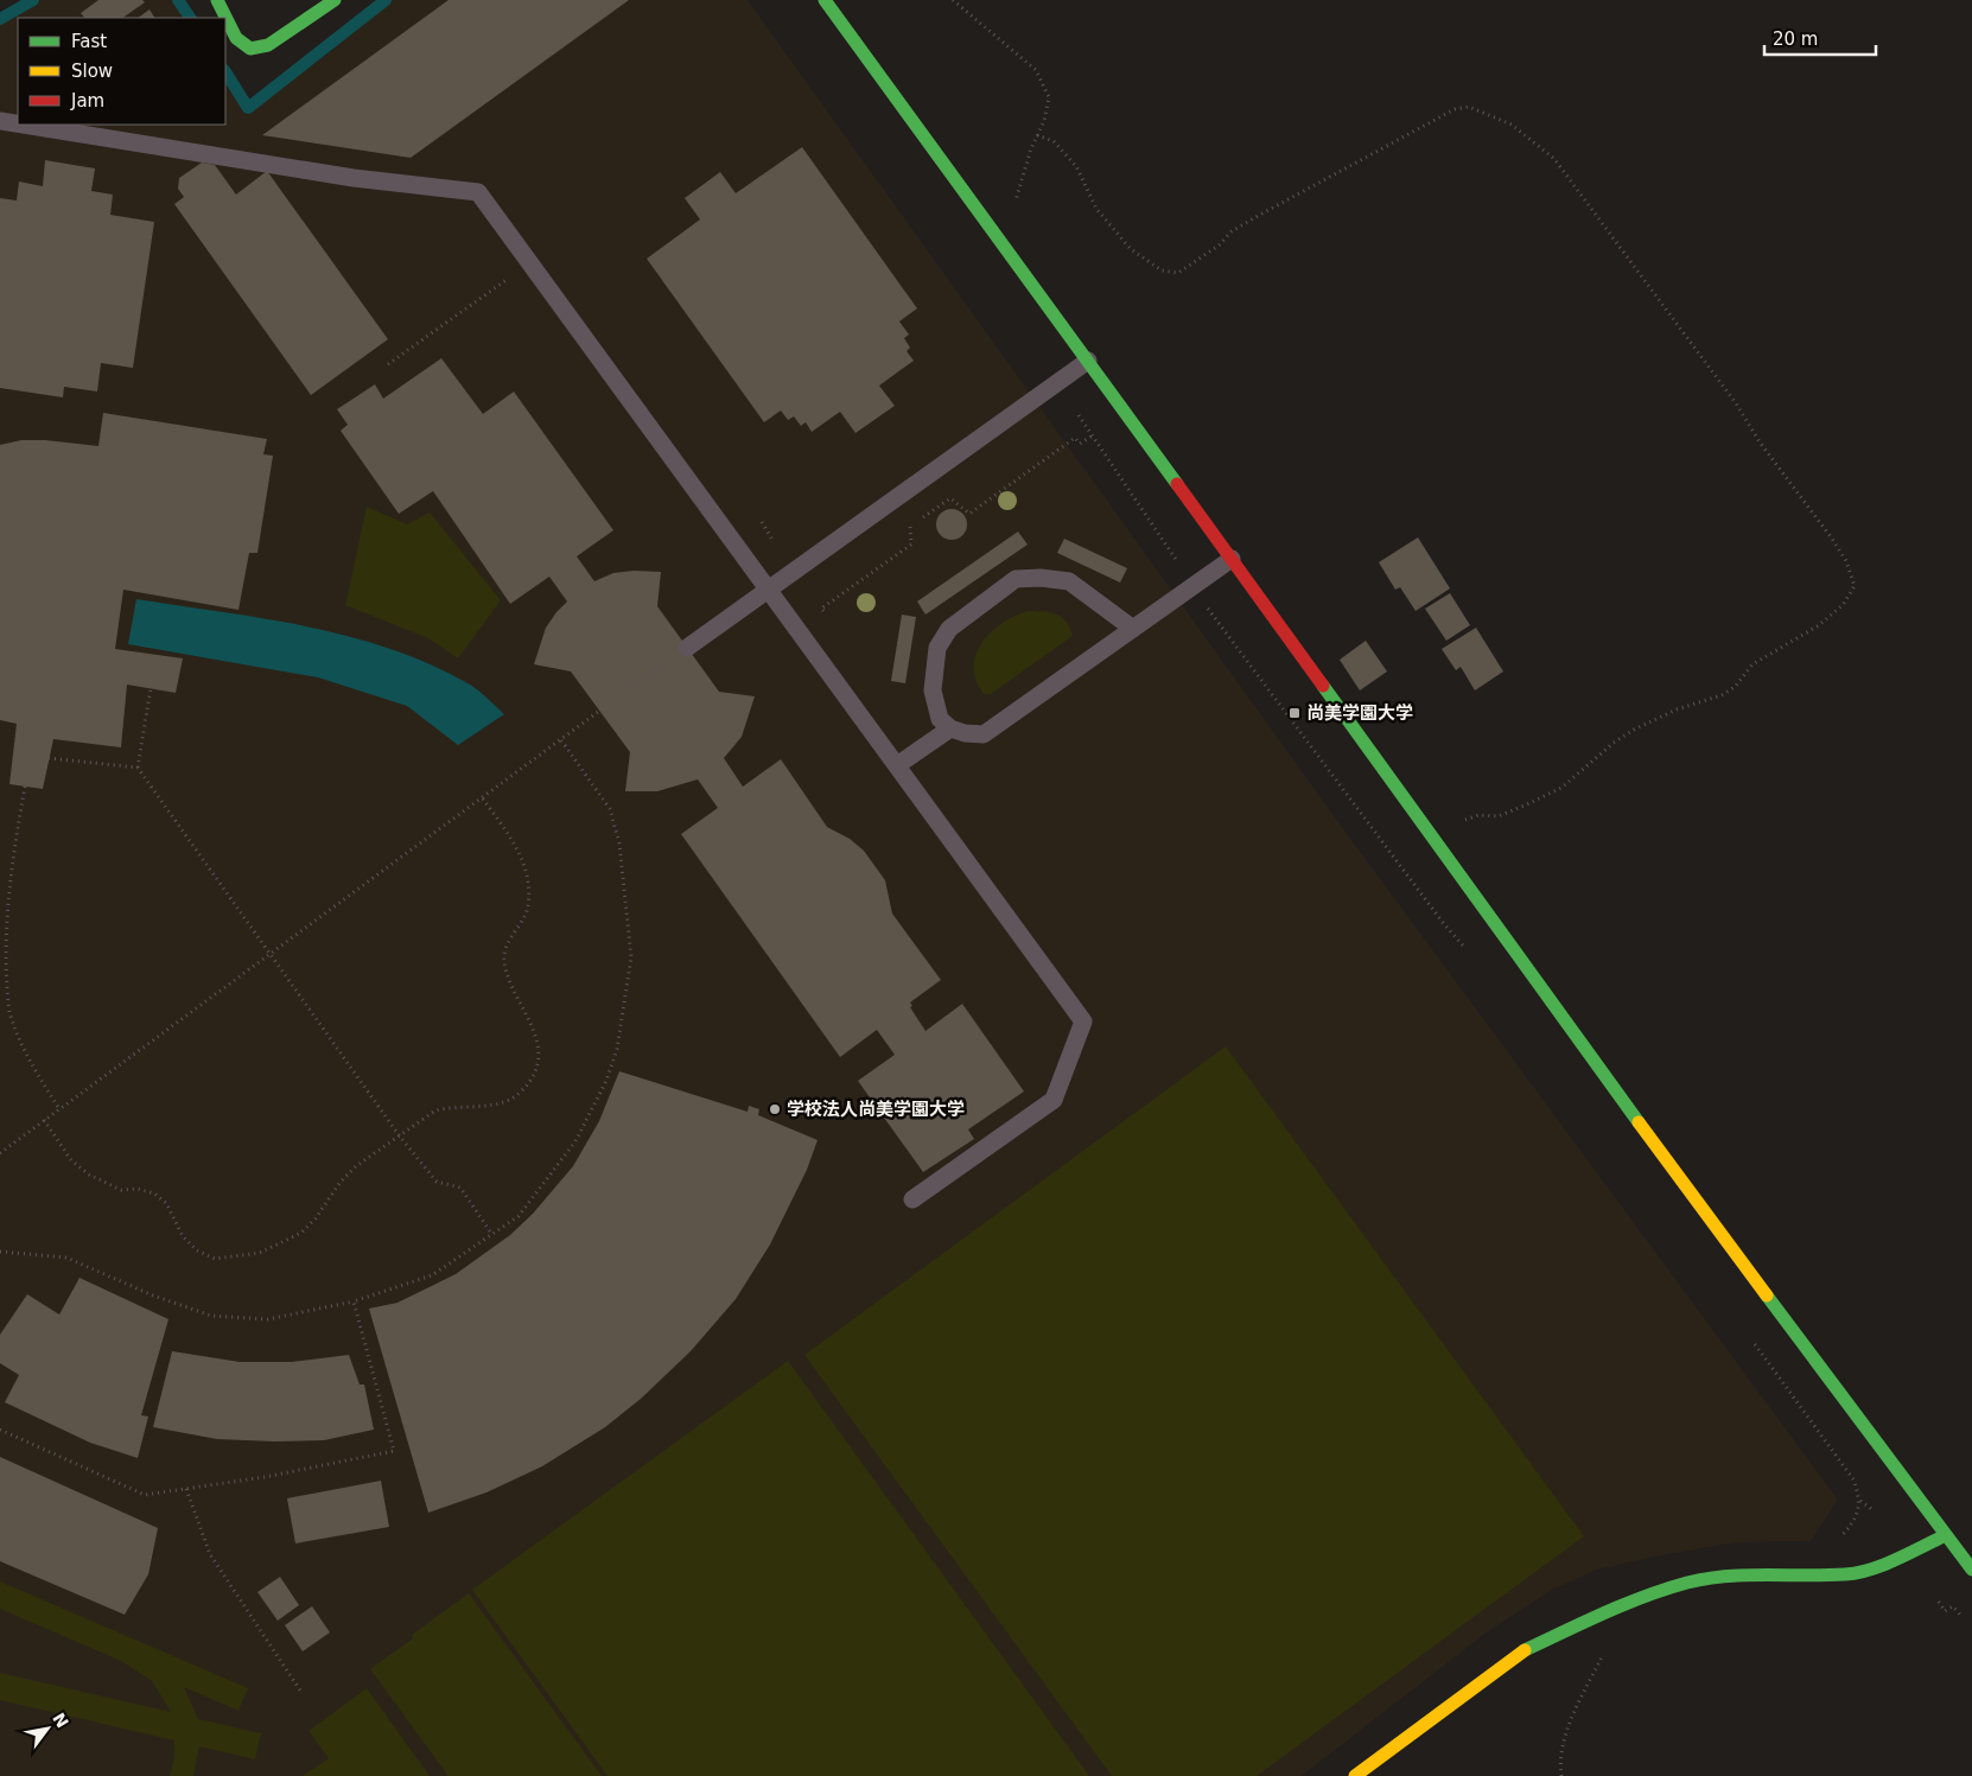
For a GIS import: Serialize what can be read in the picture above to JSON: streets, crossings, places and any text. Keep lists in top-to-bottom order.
{
  "places": {
    "transit": ["尚美学園大学"],
    "other": ["学校法人尚美学園大学"]
  },
  "legend": ["Fast", "Slow", "Jam"],
  "scale_bar": "20 m",
  "north": "top right"
}
